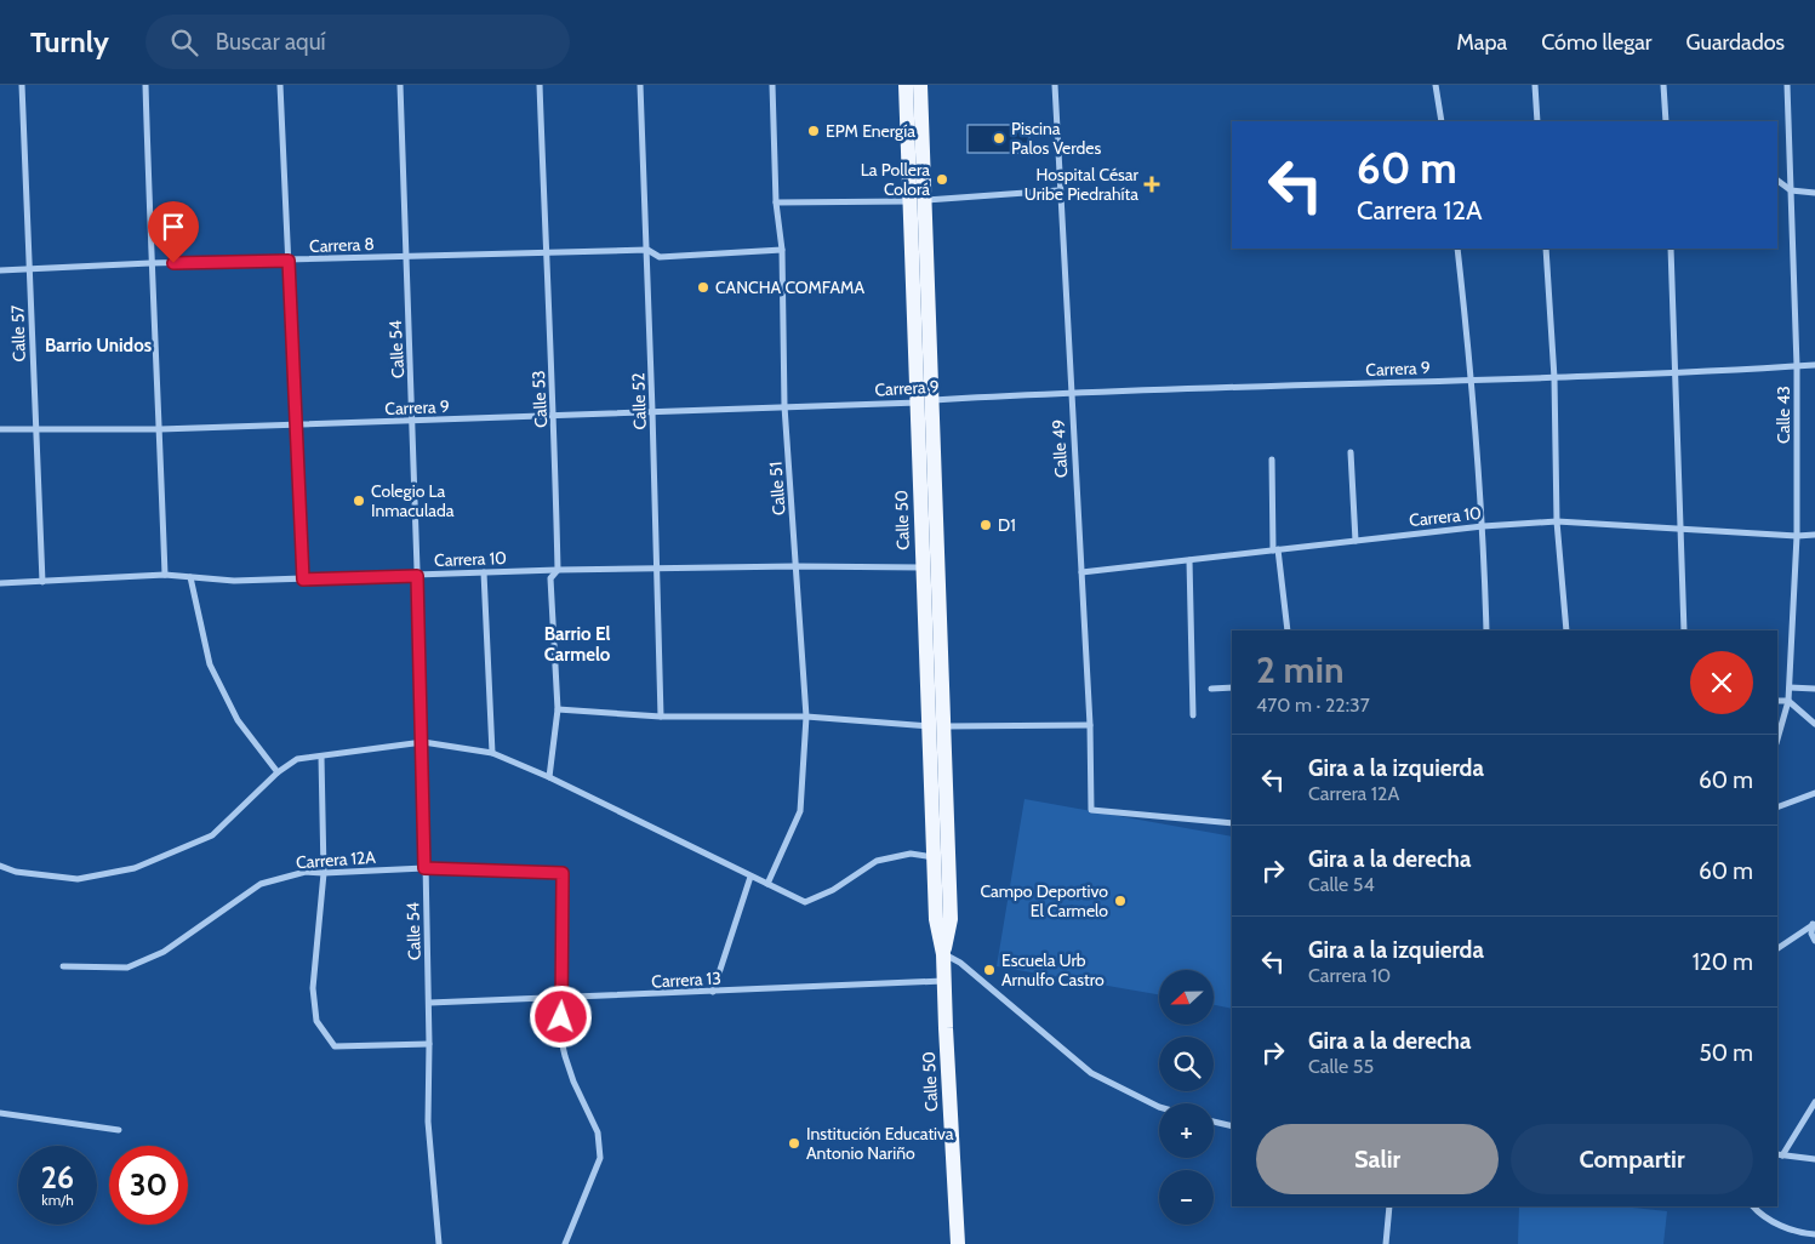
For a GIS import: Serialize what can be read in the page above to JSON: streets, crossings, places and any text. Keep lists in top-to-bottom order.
{
  "streets": {
    "main road": ["Calle 50"],
    "street": [
      "Carrera 8",
      "Calle 57",
      "Calle 54",
      "Carrera 9",
      "Calle 53",
      "Calle 52",
      "Calle 43",
      "Calle 49",
      "Calle 51",
      "Carrera 10",
      "Carrera 12A",
      "Carrera 13"
    ]
  },
  "crossings": [
    ["Carrera 8", "Calle 57"],
    ["Carrera 8", "Calle 54"],
    ["Carrera 8", "Calle 53"],
    ["Carrera 8", "Calle 52"],
    ["Carrera 8", "Calle 51"],
    ["Calle 57", "Carrera 9"],
    ["Calle 57", "Carrera 10"],
    ["Calle 54", "Carrera 9"],
    ["Calle 54", "Carrera 10"],
    ["Calle 54", "Carrera 12A"],
    ["Calle 54", "Carrera 13"],
    ["Carrera 9", "Calle 53"],
    ["Carrera 9", "Calle 52"],
    ["Carrera 9", "Calle 43"],
    ["Carrera 9", "Calle 49"],
    ["Carrera 9", "Calle 51"],
    ["Carrera 9", "Calle 50"],
    ["Calle 53", "Carrera 10"],
    ["Calle 52", "Carrera 10"],
    ["Calle 43", "Carrera 10"],
    ["Calle 49", "Carrera 10"],
    ["Calle 51", "Carrera 10"],
    ["Calle 50", "Carrera 13"],
    ["Carrera 12A", "Carrera 13"]
  ],
  "districts": ["Barrio Unidos", "Barrio El Carmelo"],
  "places": {
    "other": [
      "EPM Energía",
      "Piscina Palos Verdes",
      "La Pollera Colorá",
      "CANCHA COMFAMA",
      "Colegio La Inmaculada",
      "D1",
      "Campo Deportivo El Carmelo",
      "Escuela Urb Arnulfo Castro",
      "Institución Educativa Antonio Nariño"
    ],
    "health": ["Hospital César Uribe Piedrahíta"]
  },
  "north": "left",
  "page": {
    "header": "Turnly",
    "search": "Buscar aquí",
    "nav": ["Mapa", "Cómo llegar", "Guardados"],
    "turn": ["60 m", "Carrera 12A"],
    "heading": ["2 min", "470 m · 22:37"],
    "list": [
      {
        "name": "Gira a la izquierda",
        "note": "Carrera 12A",
        "value": "60 m"
      },
      {
        "name": "Gira a la derecha",
        "note": "Calle 54",
        "value": "60 m"
      },
      {
        "name": "Gira a la izquierda",
        "note": "Carrera 10",
        "value": "120 m"
      },
      {
        "name": "Gira a la derecha",
        "note": "Calle 55",
        "value": "50 m"
      }
    ],
    "map_buttons": ["+", "−"],
    "buttons": ["Salir", "Compartir"],
    "speed": "26 km/h",
    "limit": "30"
  }
}
